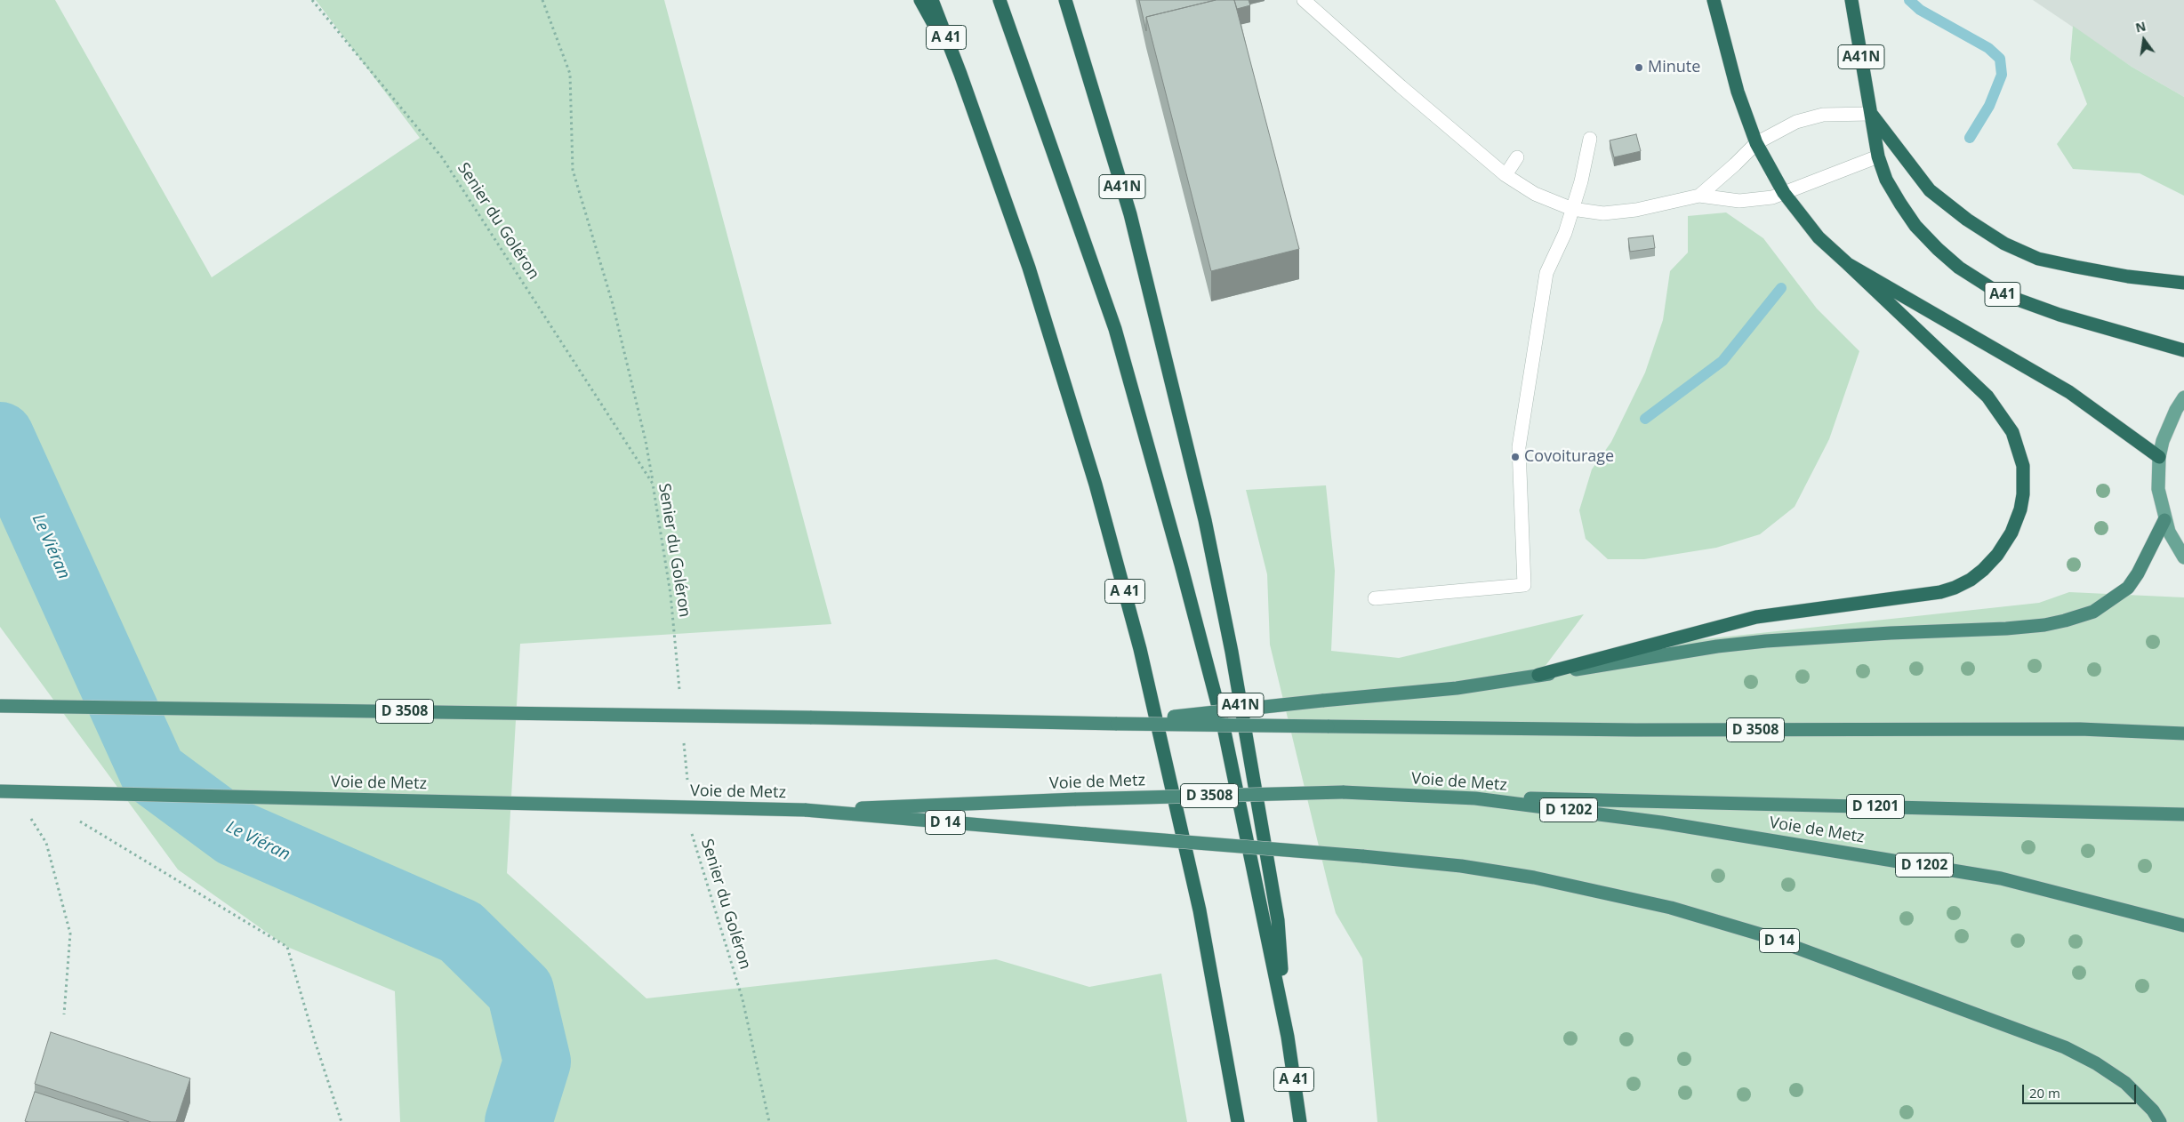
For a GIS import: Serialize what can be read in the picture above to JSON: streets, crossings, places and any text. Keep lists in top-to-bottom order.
{
  "streets": {
    "highway": [
      "A 41",
      "A41N",
      "A41",
      "D 3508",
      "Voie de Metz",
      "D 1201",
      "D 1202",
      "D 14"
    ],
    "path": ["Senier du Goléron"]
  },
  "crossings": [
    ["A 41", "A41N"],
    ["A41N", "A41"],
    ["Voie de Metz", "D 1201"],
    ["Voie de Metz", "D 14"]
  ],
  "water": ["Le Viéran"],
  "places": ["Minute", "Covoiturage"],
  "scale_bar": "20 m",
  "north": "top"
}
